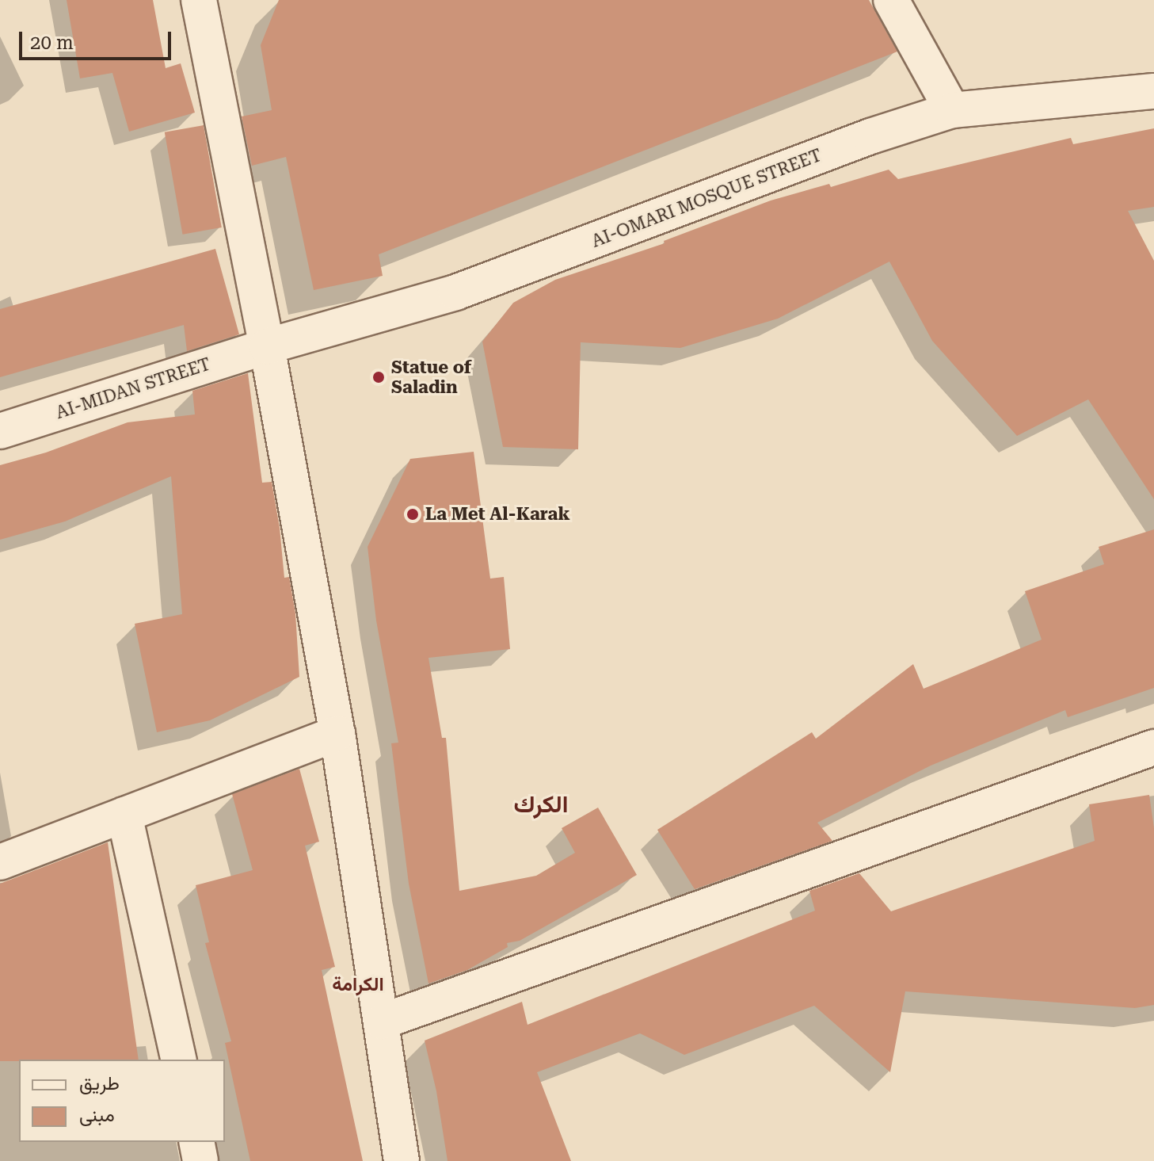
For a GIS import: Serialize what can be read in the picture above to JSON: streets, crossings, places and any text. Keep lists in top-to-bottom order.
{
  "streets": {
    "street": ["AI-OMARI MOSQUE STREET", "AI-MIDAN STREET"]
  },
  "crossings": [
    ["AI-OMARI MOSQUE STREET", "AI-MIDAN STREET"]
  ],
  "districts": ["الكرك", "الكرامة"],
  "places": ["Statue of Saladin", "La Met Al-Karak"],
  "legend": ["طريق", "مبنى"],
  "scale_bar": "20 m"
}
